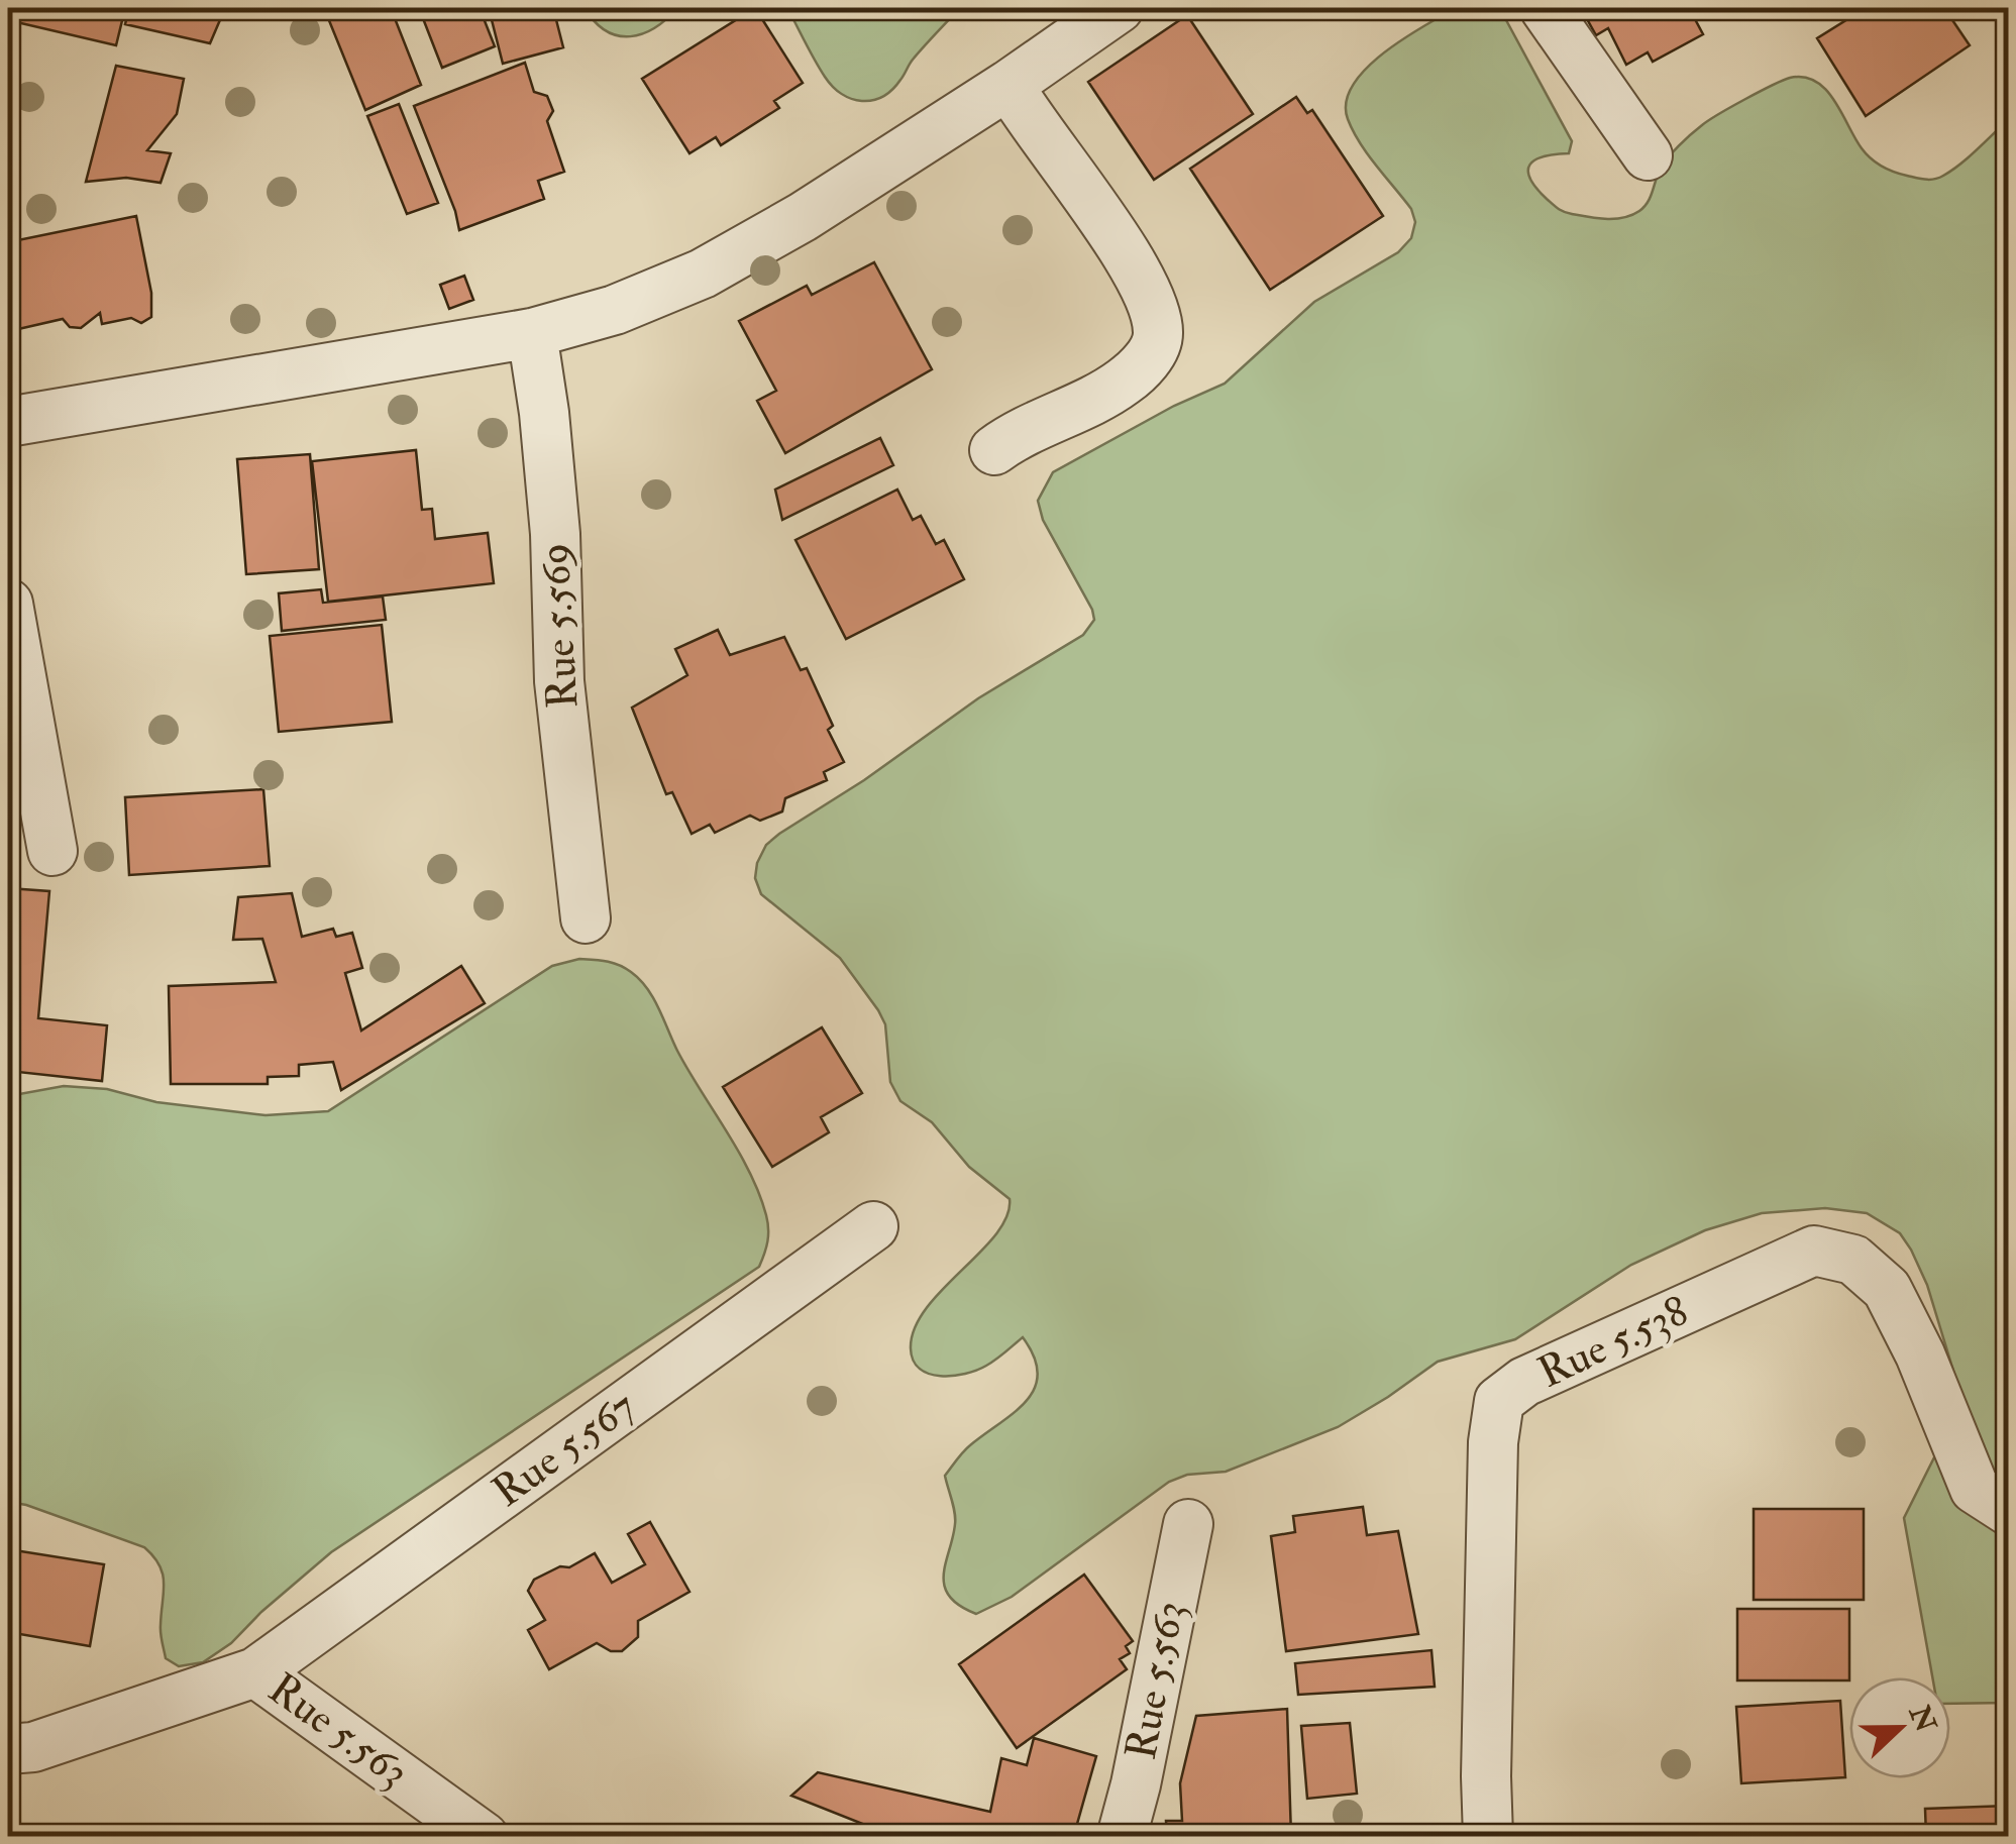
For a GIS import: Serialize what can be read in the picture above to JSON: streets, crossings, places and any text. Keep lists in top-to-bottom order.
{
  "streets": {
    "street": [
      "Rue 5.569",
      "Rue 5.538",
      "Rue 5.567",
      "Rue 5.563"
    ]
  },
  "crossings": [
    ["Rue 5.567", "Rue 5.563"]
  ],
  "north": "right"
}
